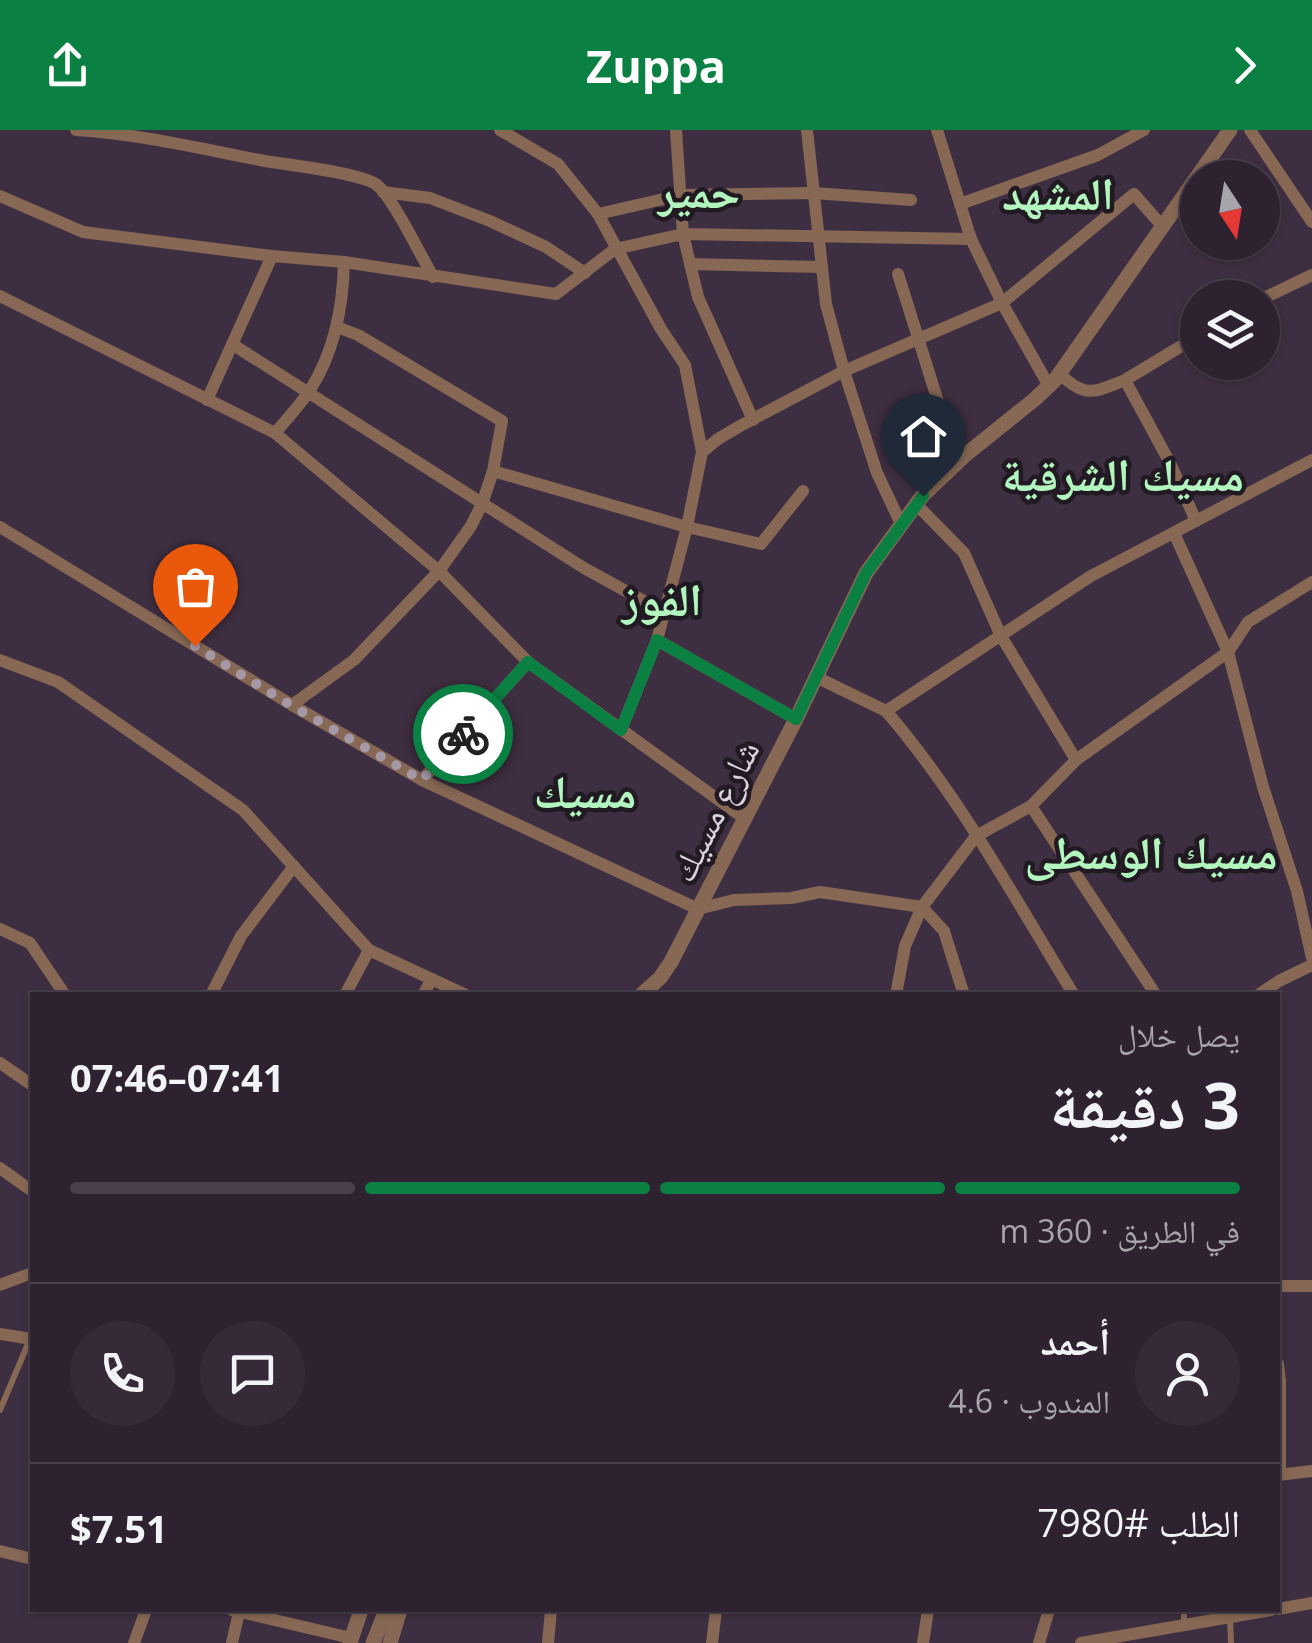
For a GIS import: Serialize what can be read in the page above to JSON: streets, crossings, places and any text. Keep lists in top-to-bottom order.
{
  "streets": {
    "street": ["شارع مسيك"]
  },
  "districts": [
    "حمير",
    "المشهد",
    "مسيك الشرقية",
    "الفوز",
    "مسيك",
    "مسيك الوسطى"
  ],
  "north": "bottom",
  "page": {
    "header": "Zuppa",
    "heading": ["3 دقيقة", "يصل خلال", "07:41–07:46"],
    "panel": [
      "أحمد",
      "المندوب · 4.6",
      "الطلب #7980",
      "$7.51"
    ],
    "bar": "في الطريق · 360 m"
  }
}
